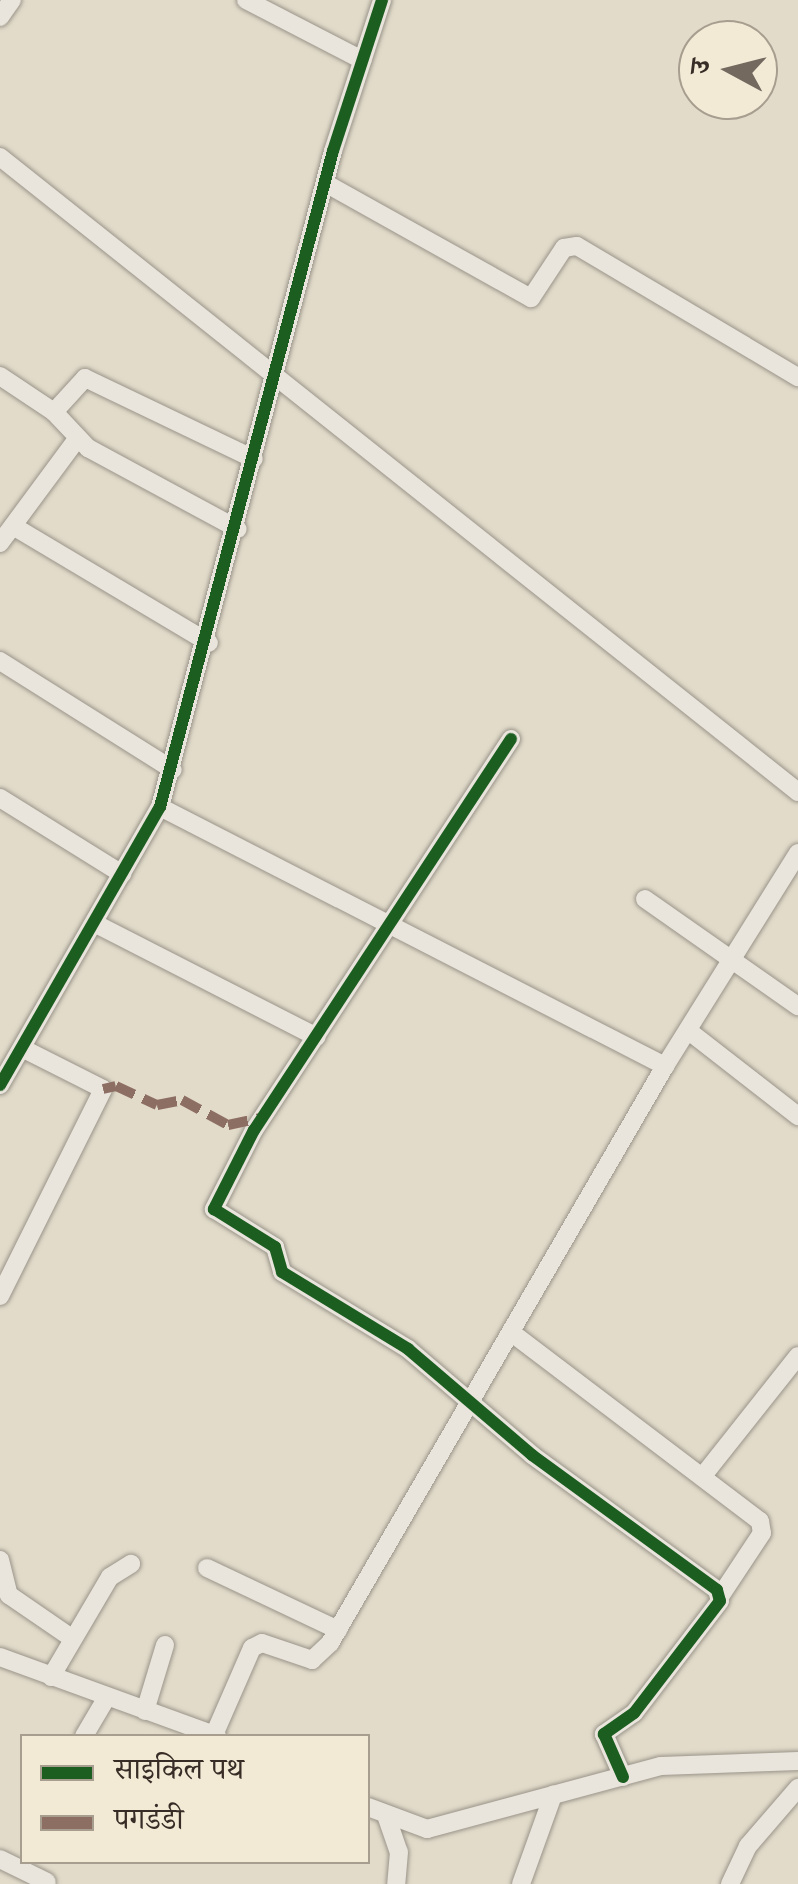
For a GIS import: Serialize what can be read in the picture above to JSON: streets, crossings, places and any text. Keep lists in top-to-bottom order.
{
  "legend": ["साइकिल पथ", "पगडंडी"],
  "north": "left"
}
